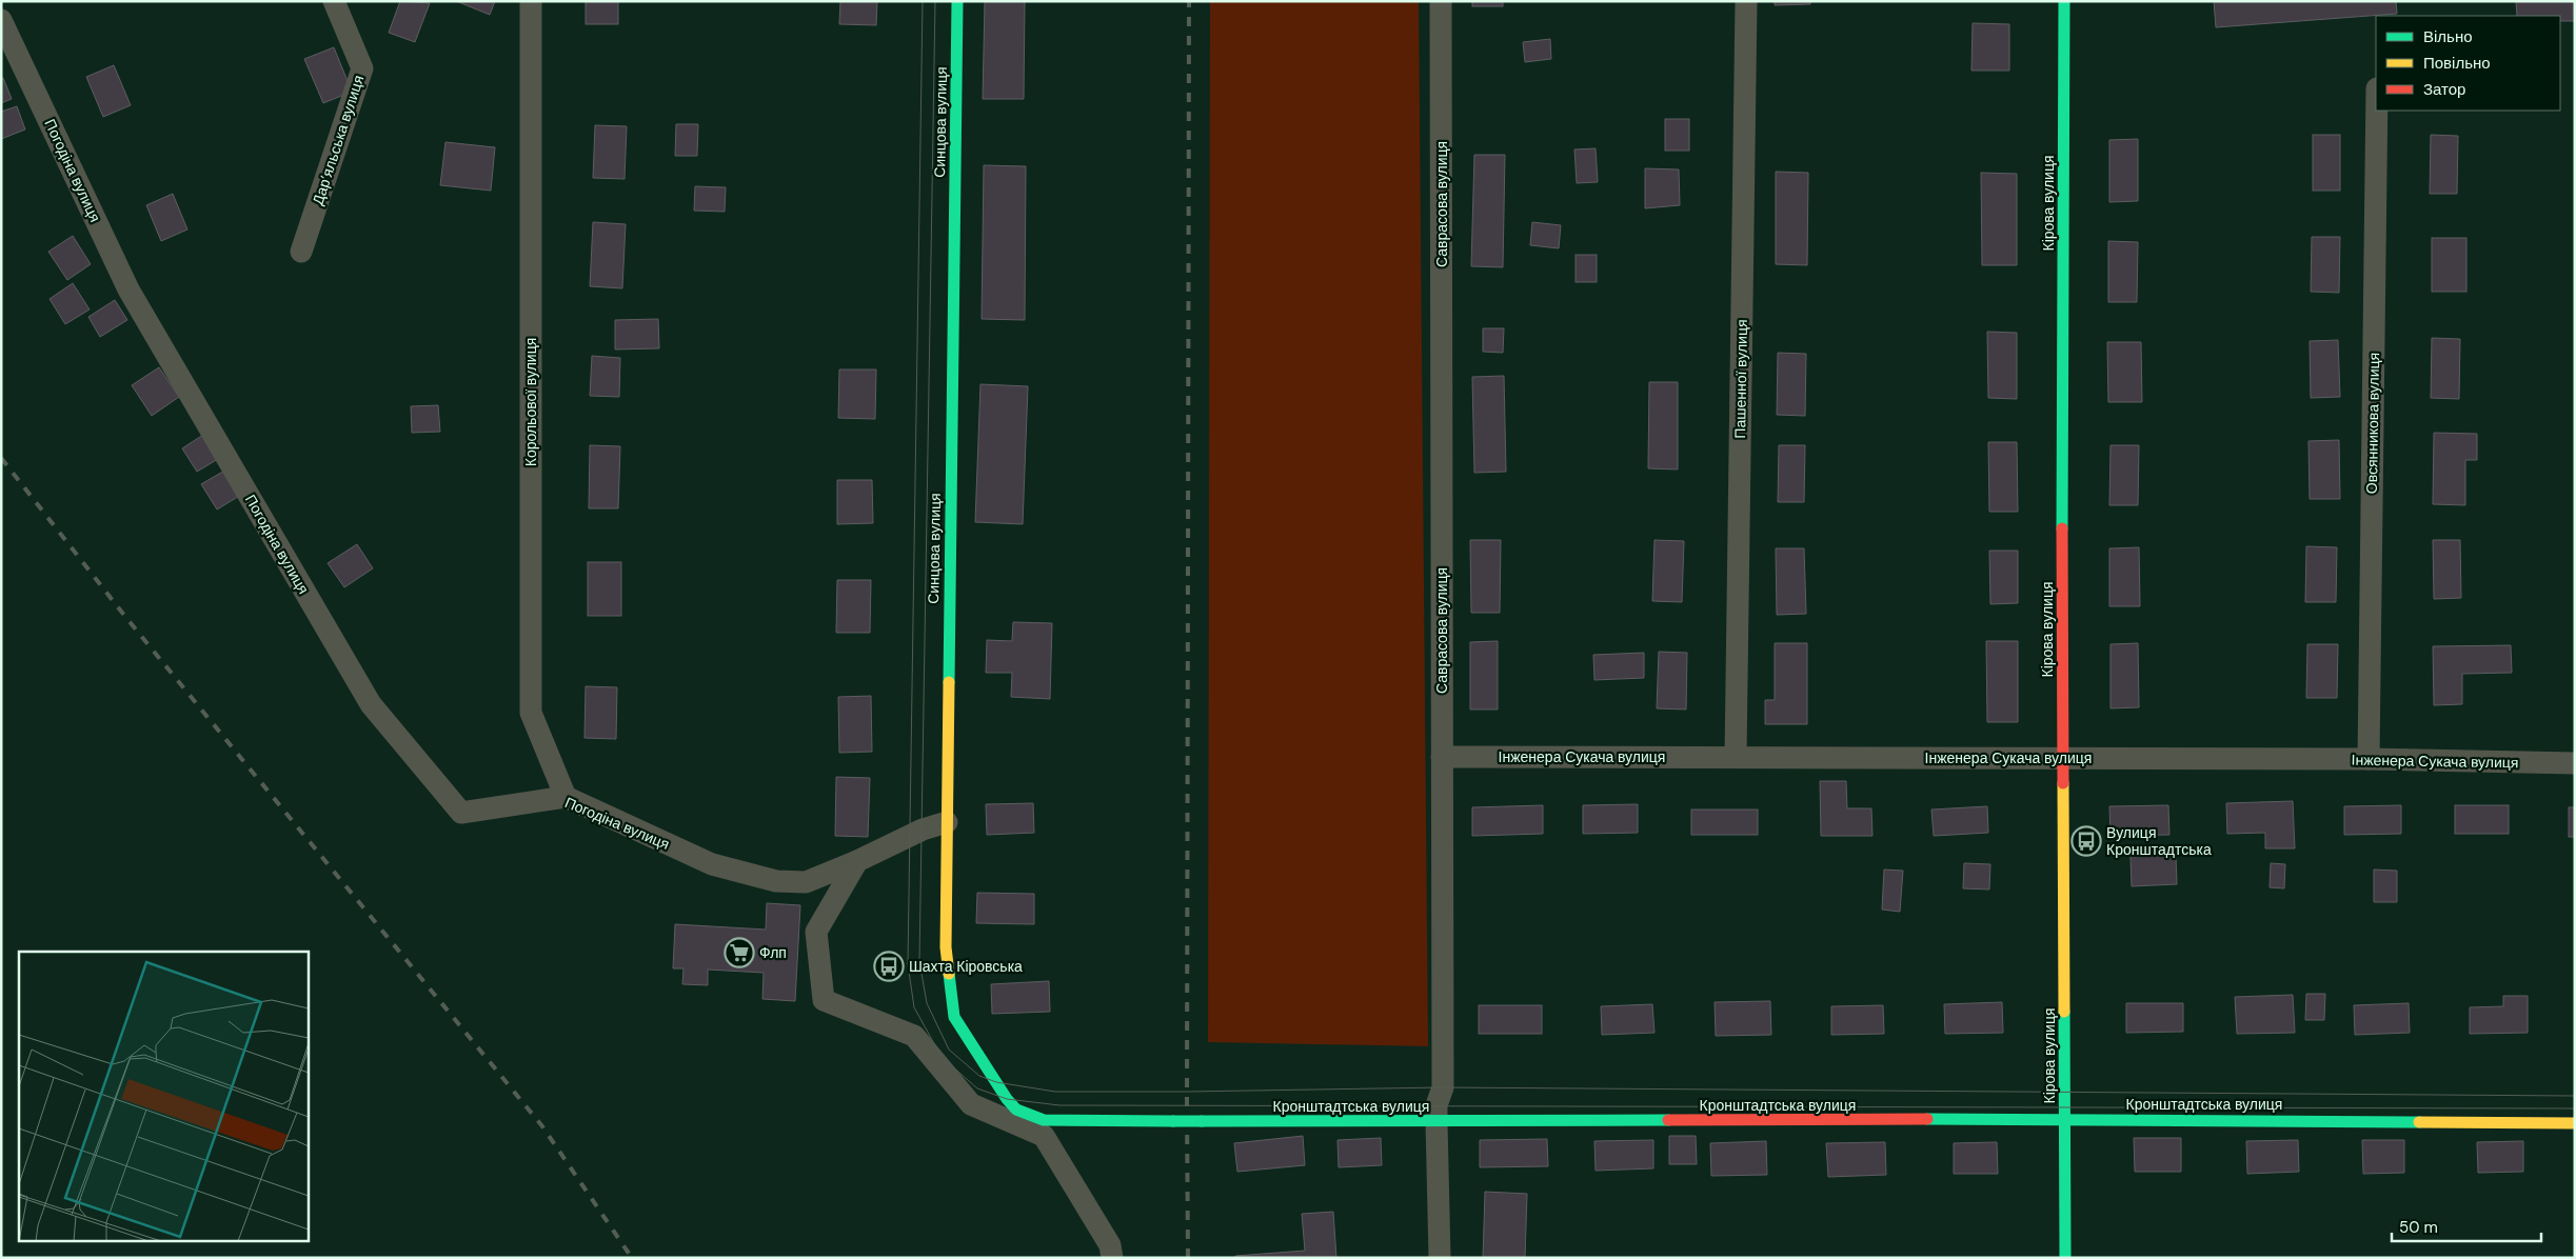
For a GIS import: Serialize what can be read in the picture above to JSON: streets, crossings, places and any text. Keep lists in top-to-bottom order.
{
  "streets": {
    "street": [
      "Синцова вулиця",
      "Дар’яльська вулиця",
      "Погодіна вулиця",
      "Кірова вулиця",
      "Саврасова вулиця",
      "Пашенної вулиця",
      "Корольової вулиця",
      "Овсянникова вулиця",
      "Інженера Сукача вулиця",
      "Кронштадтська вулиця"
    ]
  },
  "crossings": [
    ["Синцова вулиця", "Погодіна вулиця"],
    ["Синцова вулиця", "Кронштадтська вулиця"],
    ["Погодіна вулиця", "Корольової вулиця"],
    ["Кірова вулиця", "Інженера Сукача вулиця"],
    ["Кірова вулиця", "Кронштадтська вулиця"],
    ["Саврасова вулиця", "Інженера Сукача вулиця"],
    ["Саврасова вулиця", "Кронштадтська вулиця"],
    ["Пашенної вулиця", "Інженера Сукача вулиця"],
    ["Овсянникова вулиця", "Інженера Сукача вулиця"]
  ],
  "places": {
    "bus stop": ["Вулиця Кронштадтська", "Шахта Кіровська"],
    "supermarket": ["Флп"]
  },
  "legend": ["Вільно", "Повільно", "Затор"],
  "scale_bar": "50 m"
}
